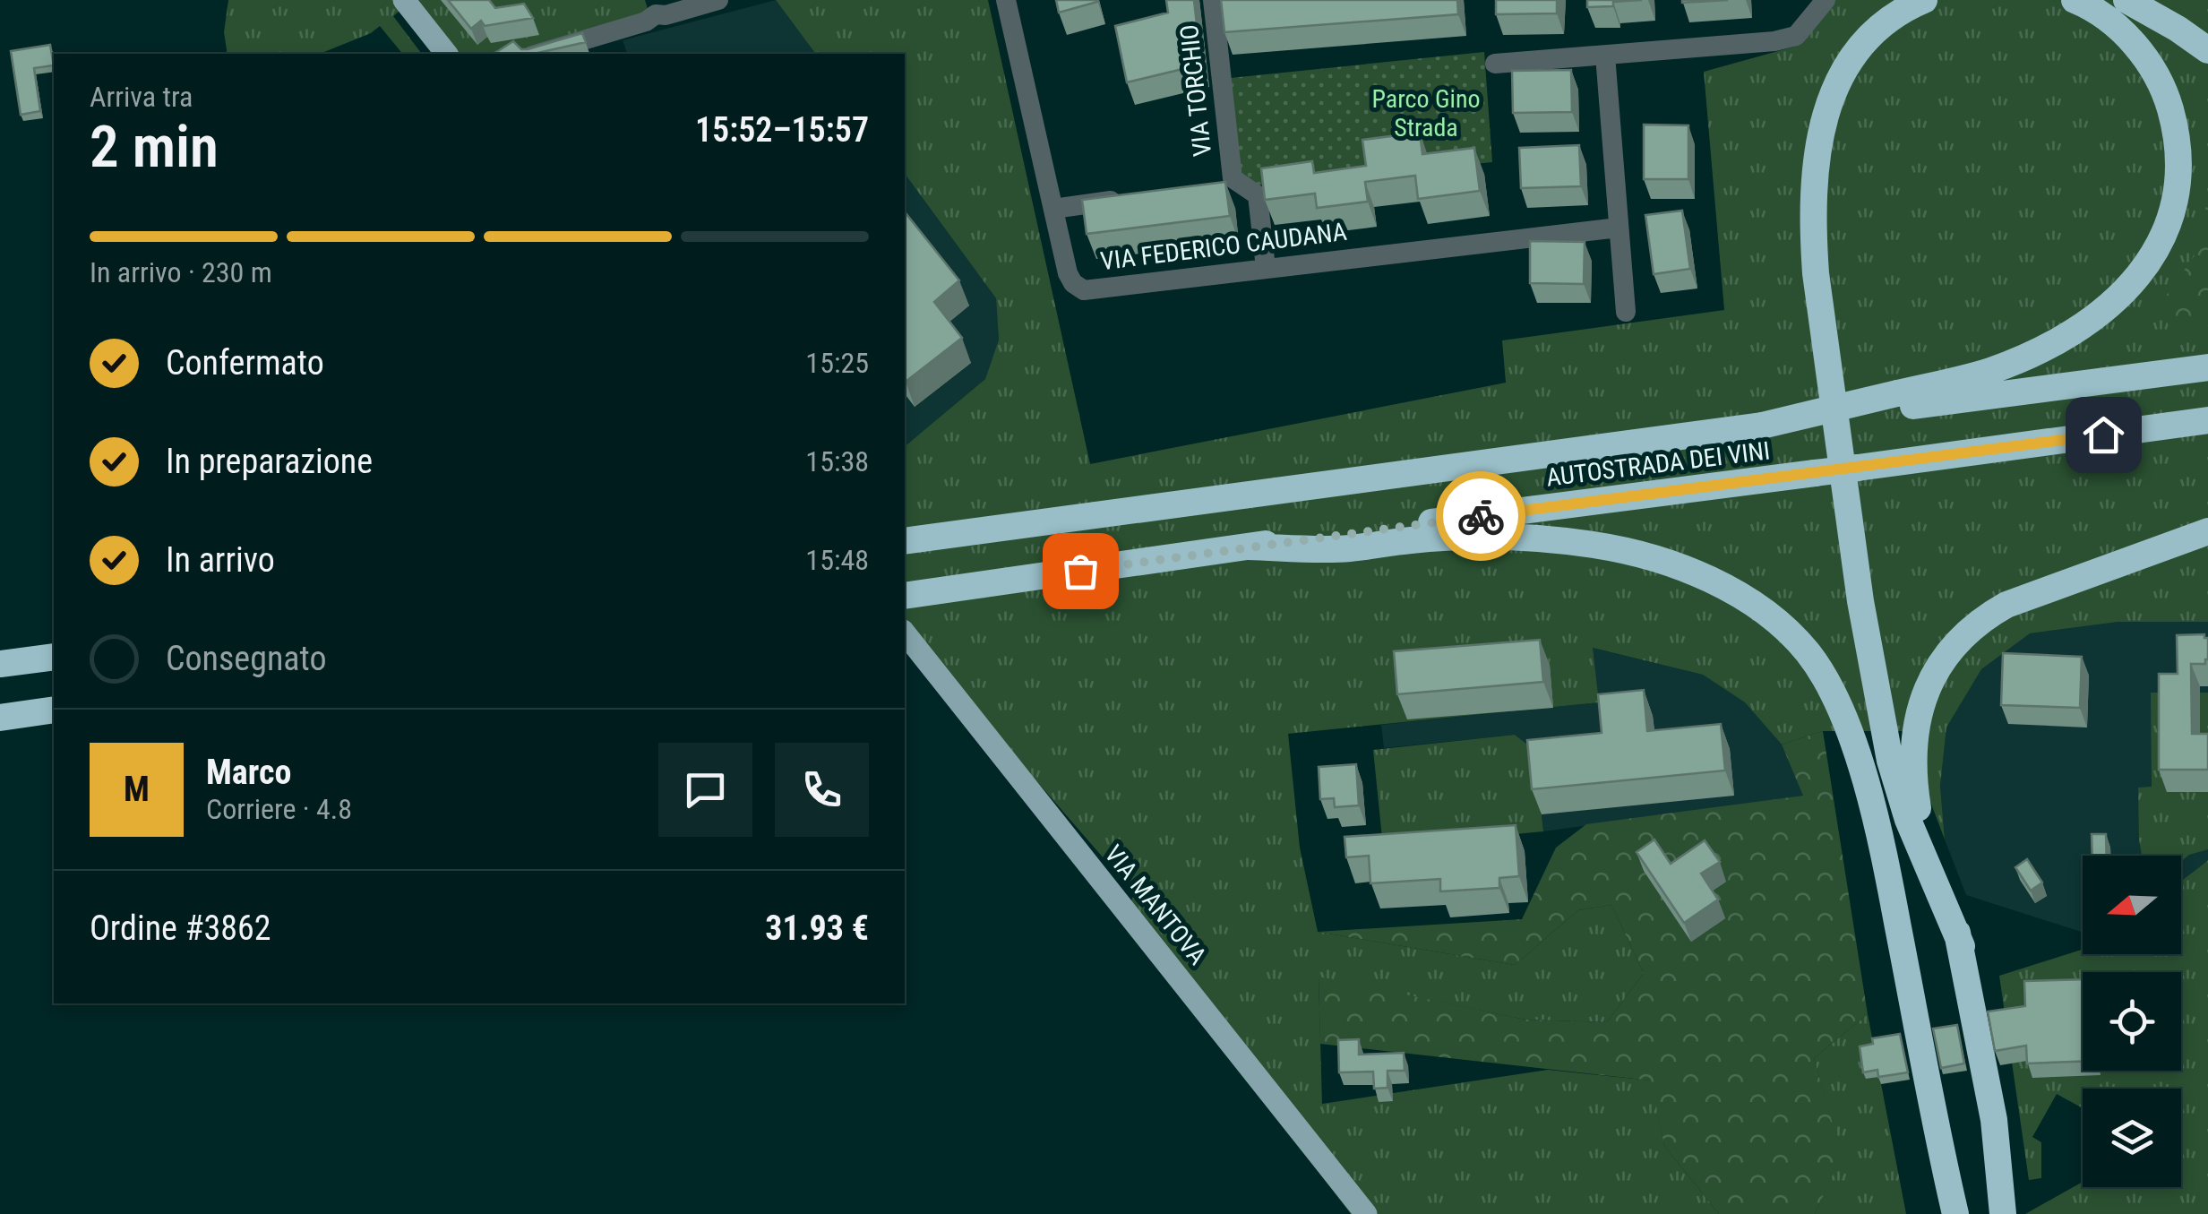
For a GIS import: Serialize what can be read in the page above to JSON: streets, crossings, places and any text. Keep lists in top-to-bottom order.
{
  "streets": {
    "highway": ["AUTOSTRADA DEI VINI"],
    "main road": ["VIA MANTOVA"],
    "street": ["VIA TORCHIO", "VIA FEDERICO CAUDANA"]
  },
  "crossings": [
    ["VIA TORCHIO", "VIA FEDERICO CAUDANA"]
  ],
  "parks": ["Parco Gino Strada"],
  "north": "left",
  "page": {
    "heading": ["2 min", "Arriva tra", "15:52–15:57"],
    "panel": [
      "Marco",
      "Corriere · 4.8",
      "Ordine #3862",
      "31.93 €"
    ],
    "bar": "In arrivo · 230 m",
    "list": [
      ["Confermato", "15:25"],
      ["In preparazione", "15:38"],
      ["In arrivo", "15:48"],
      "Consegnato"
    ],
    "round": "M"
  }
}
